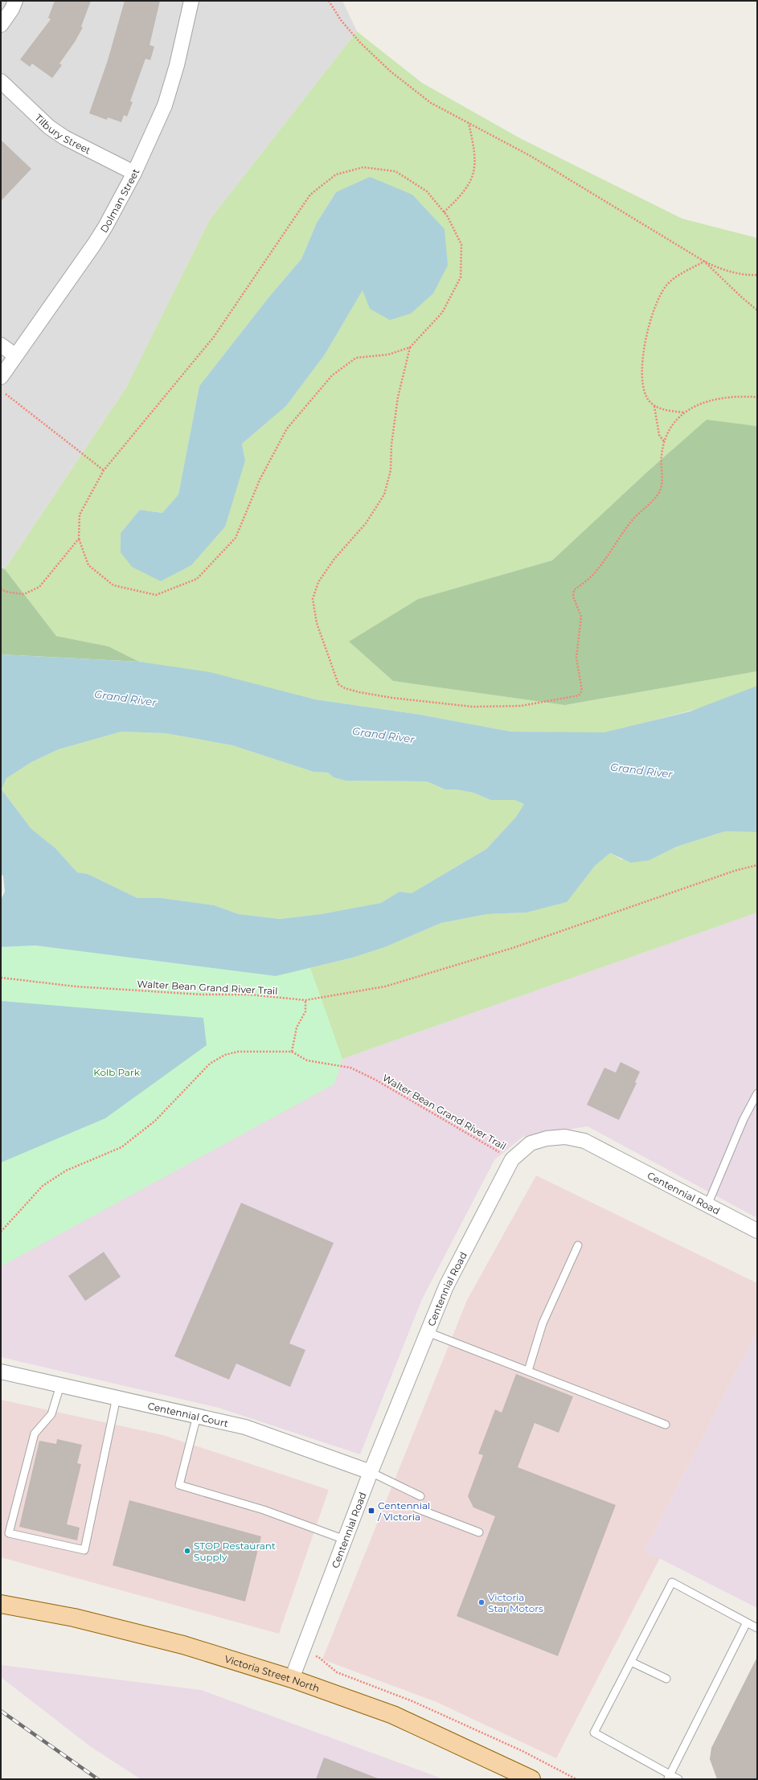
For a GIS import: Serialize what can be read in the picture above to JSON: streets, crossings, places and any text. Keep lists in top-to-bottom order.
{
  "streets": {
    "main road": ["Victoria Street North"],
    "street": [
      "Tilbury Street",
      "Dolman Street",
      "Centennial Road",
      "Centennial Court"
    ],
    "path": ["Walter Bean Grand River Trail"]
  },
  "crossings": [
    ["Tilbury Street", "Dolman Street"],
    ["Walter Bean Grand River Trail", "Centennial Road"],
    ["Centennial Road", "Centennial Court"],
    ["Centennial Road", "Victoria Street North"]
  ],
  "water": ["Grand River"],
  "parks": ["Kolb Park"],
  "places": {
    "transit": ["Centennial / VIctoria"],
    "other": ["STOP Restaurant Supply", "Victoria Star Motors"]
  }
}
